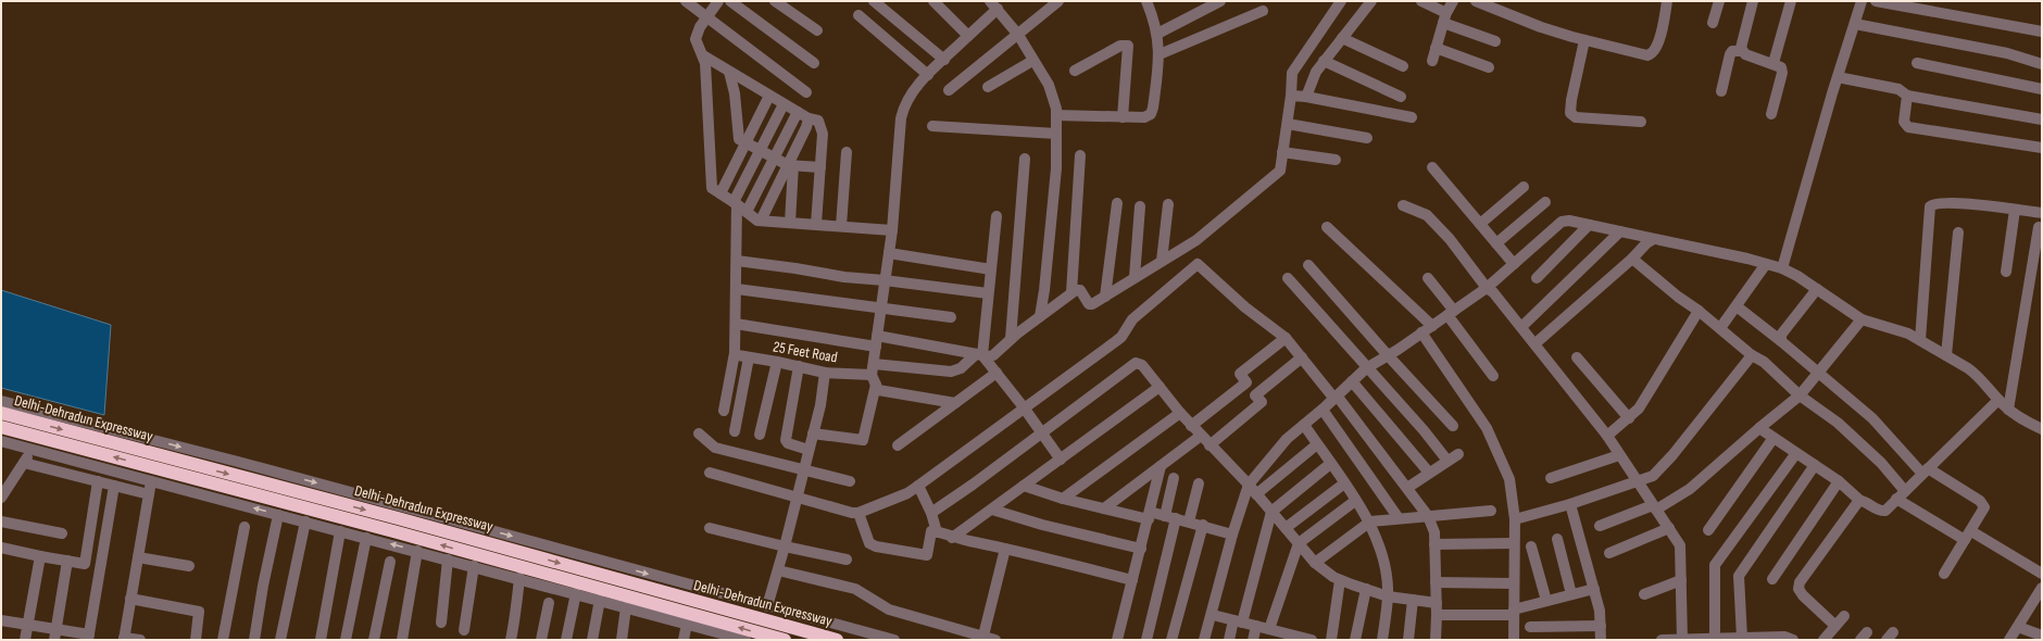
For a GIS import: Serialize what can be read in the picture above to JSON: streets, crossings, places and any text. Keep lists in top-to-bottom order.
{
  "streets": {
    "highway": ["Delhi-Dehradun Expressway"],
    "street": ["25 Feet Road"]
  }
}
